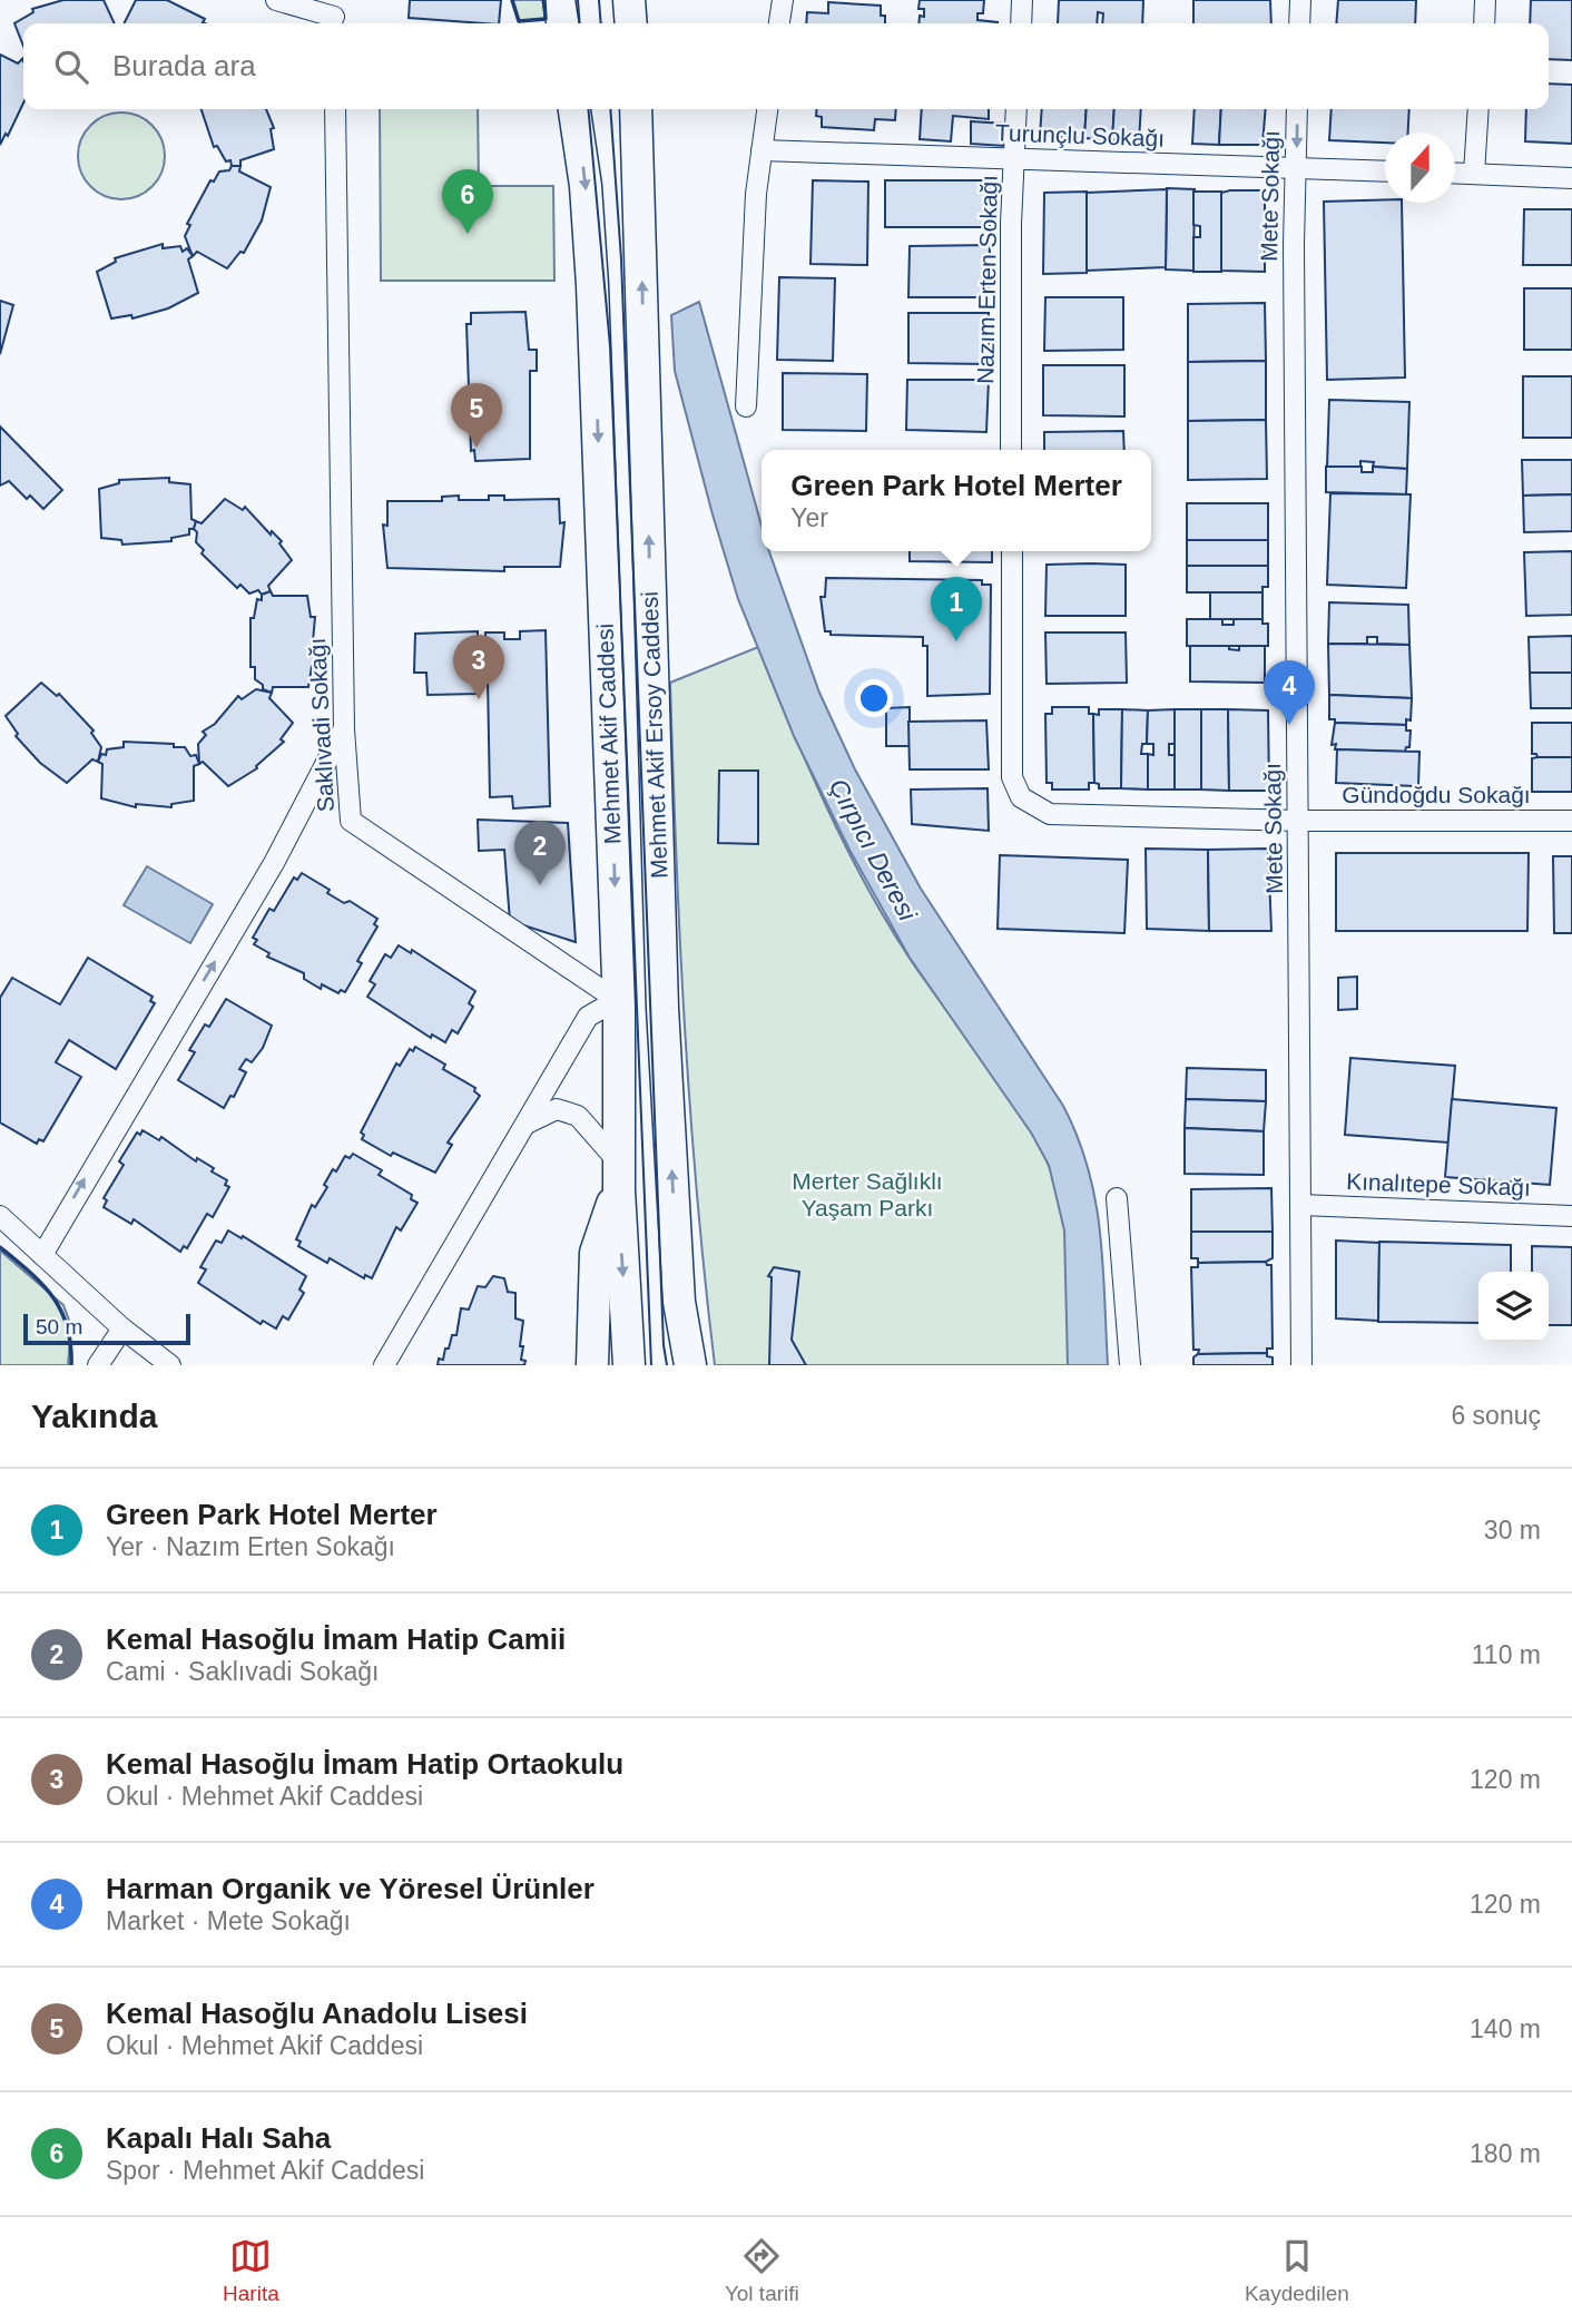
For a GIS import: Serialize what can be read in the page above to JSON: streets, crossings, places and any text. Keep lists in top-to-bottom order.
{
  "streets": {
    "main road": ["Mehmet Akif Caddesi", "Mehmet Akif Ersoy Caddesi"],
    "street": [
      "Turunçlu Sokağı",
      "Mete Sokağı",
      "Nazım Erten Sokağı",
      "Saklıvadi Sokağı",
      "Gündoğdu Sokağı",
      "Kınalıtepe Sokağı"
    ]
  },
  "crossings": [
    ["Turunçlu Sokağı", "Mete Sokağı"],
    ["Turunçlu Sokağı", "Nazım Erten Sokağı"],
    ["Mete Sokağı", "Gündoğdu Sokağı"],
    ["Mete Sokağı", "Kınalıtepe Sokağı"]
  ],
  "one_way": ["Mehmet Akif Caddesi", "Mehmet Akif Ersoy Caddesi"],
  "water": ["Çırpıcı Deresi"],
  "parks": ["Merter Sağlıklı Yaşam Parkı"],
  "scale_bar": "50 m",
  "north": "top",
  "page": {
    "search": "Burada ara",
    "pins": [
      "6",
      "5",
      "1",
      "3",
      "4",
      "2"
    ],
    "popup": ["Green Park Hotel Merter", "Yer"],
    "scale": "50 m",
    "heading": ["Yakında", "6 sonuç"],
    "list": [
      {
        "mark": "1",
        "name": "Green Park Hotel Merter",
        "note": "Yer · Nazım Erten Sokağı",
        "value": "30 m"
      },
      {
        "mark": "2",
        "name": "Kemal Hasoğlu İmam Hatip Camii",
        "note": "Cami · Saklıvadi Sokağı",
        "value": "110 m"
      },
      {
        "mark": "3",
        "name": "Kemal Hasoğlu İmam Hatip Ortaokulu",
        "note": "Okul · Mehmet Akif Caddesi",
        "value": "120 m"
      },
      {
        "mark": "4",
        "name": "Harman Organik ve Yöresel Ürünler",
        "note": "Market · Mete Sokağı",
        "value": "120 m"
      },
      {
        "mark": "5",
        "name": "Kemal Hasoğlu Anadolu Lisesi",
        "note": "Okul · Mehmet Akif Caddesi",
        "value": "140 m"
      },
      {
        "mark": "6",
        "name": "Kapalı Halı Saha",
        "note": "Spor · Mehmet Akif Caddesi",
        "value": "180 m"
      }
    ],
    "nav": ["Harita", "Yol tarifi", "Kaydedilen"]
  }
}
